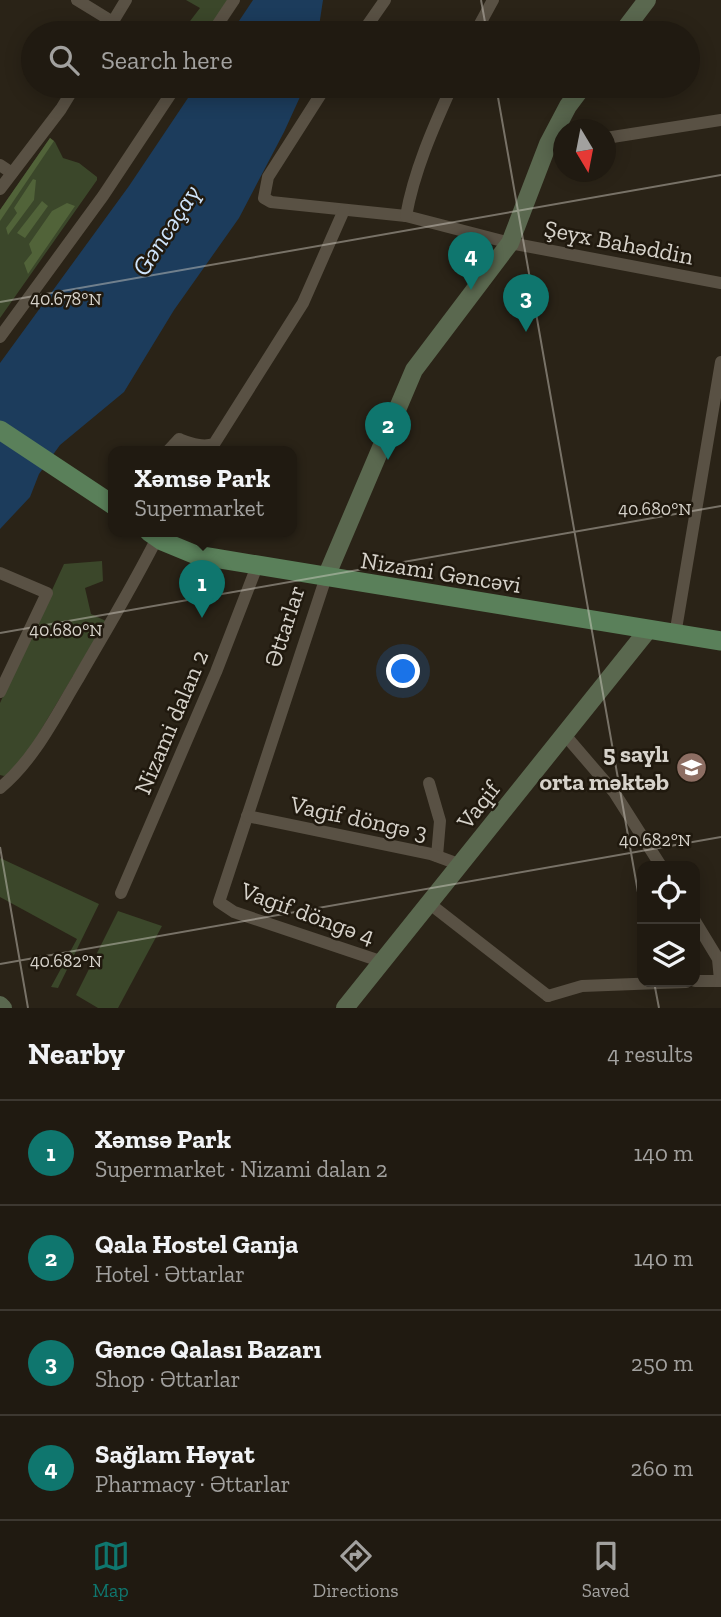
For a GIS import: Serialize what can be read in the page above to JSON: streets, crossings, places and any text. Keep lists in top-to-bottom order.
{
  "streets": {
    "main road": ["Nizami Gəncəvi"],
    "street": [
      "Şeyx Bahəddin",
      "Əttarlar",
      "Nizami dalan 2",
      "Vaqif",
      "Vagif döngə 3",
      "Vagif döngə 4"
    ]
  },
  "crossings": [
    ["Şeyx Bahəddin", "Əttarlar"],
    ["Nizami Gəncəvi", "Əttarlar"],
    ["Nizami Gəncəvi", "Nizami dalan 2"],
    ["Nizami Gəncəvi", "Vaqif"],
    ["Əttarlar", "Vagif döngə 3"],
    ["Əttarlar", "Vagif döngə 4"],
    ["Vaqif", "Vagif döngə 3"],
    ["Vaqif", "Vagif döngə 4"]
  ],
  "water": ["Gəncəçay"],
  "places": {
    "school or university": ["5 saylı orta məktəb"]
  },
  "north": "bottom",
  "page": {
    "search": "Search here",
    "pins": [
      "4",
      "3",
      "2",
      "1"
    ],
    "popup": ["Xəmsə Park", "Supermarket"],
    "heading": ["Nearby", "4 results"],
    "list": [
      {
        "mark": "1",
        "name": "Xəmsə Park",
        "note": "Supermarket · Nizami dalan 2",
        "value": "140 m"
      },
      {
        "mark": "2",
        "name": "Qala Hostel Ganja",
        "note": "Hotel · Əttarlar",
        "value": "140 m"
      },
      {
        "mark": "3",
        "name": "Gəncə Qalası Bazarı",
        "note": "Shop · Əttarlar",
        "value": "250 m"
      },
      {
        "mark": "4",
        "name": "Sağlam Həyat",
        "note": "Pharmacy · Əttarlar",
        "value": "260 m"
      }
    ],
    "nav": ["Map", "Directions", "Saved"]
  },
  "coordinates": ["40.678°N", "40.680°N", "40.682°N"]
}
